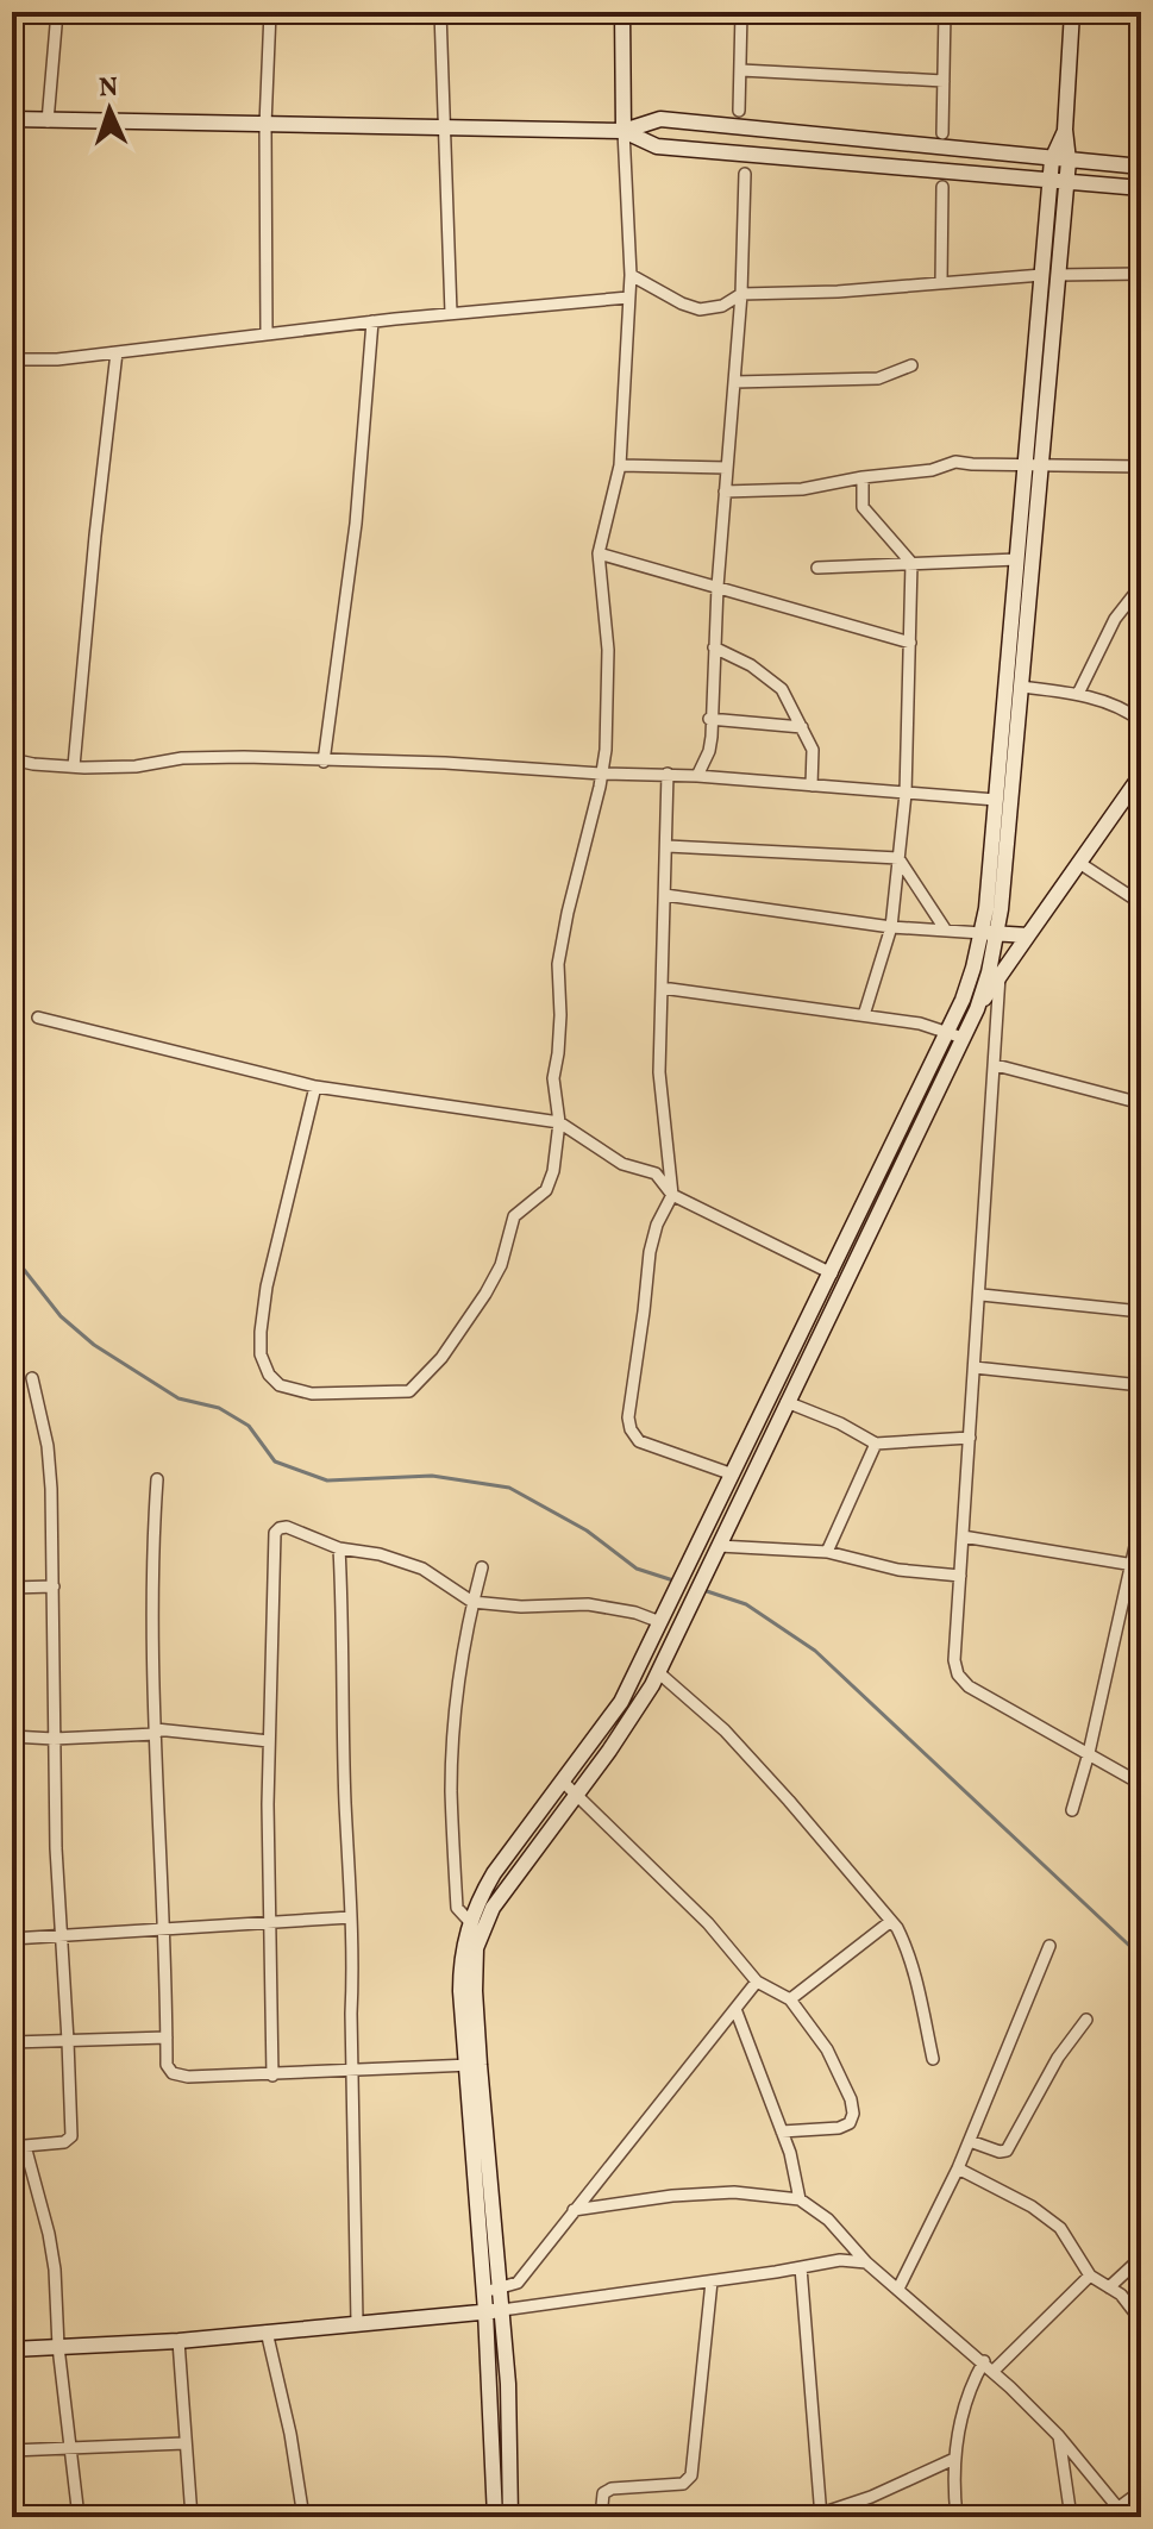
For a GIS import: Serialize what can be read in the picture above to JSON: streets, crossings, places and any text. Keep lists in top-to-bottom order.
{
  "north": "top"
}
